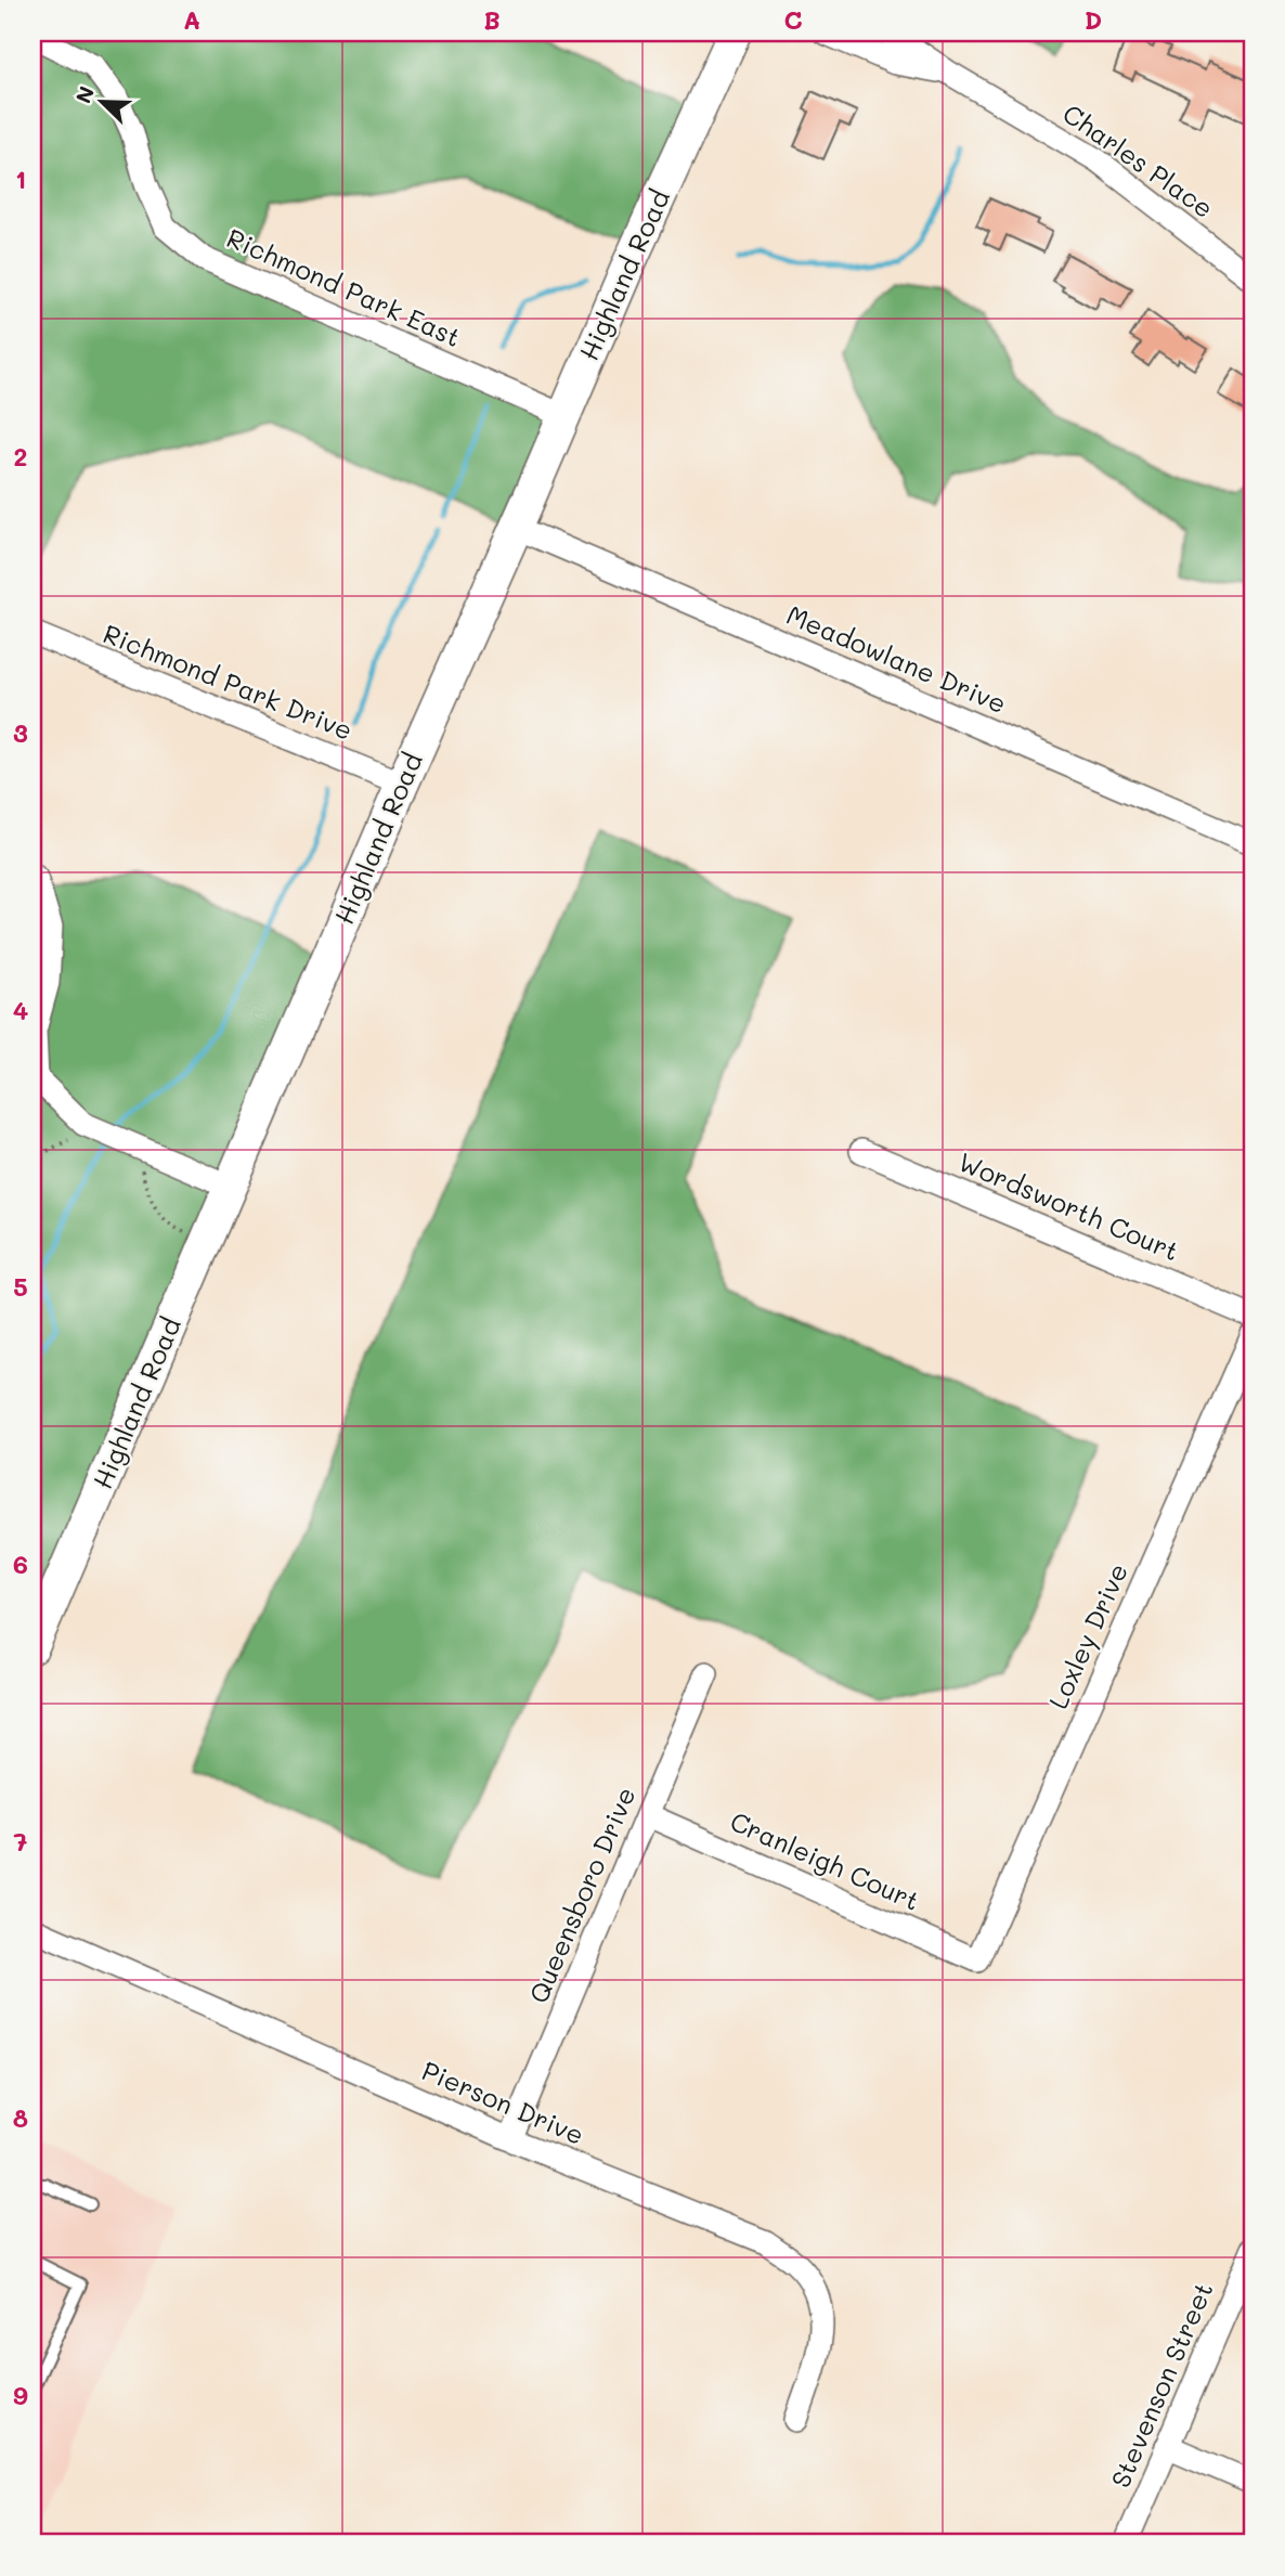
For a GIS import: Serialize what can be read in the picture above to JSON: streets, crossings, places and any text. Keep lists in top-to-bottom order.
{
  "streets": {
    "street": [
      "Charles Place",
      "Highland Road",
      "Richmond Park East",
      "Meadowlane Drive",
      "Richmond Park Drive",
      "Wordsworth Court",
      "Loxley Drive",
      "Cranleigh Court",
      "Queensboro Drive",
      "Pierson Drive",
      "Stevenson Street"
    ]
  },
  "crossings": [
    ["Highland Road", "Richmond Park East"],
    ["Highland Road", "Meadowlane Drive"],
    ["Highland Road", "Richmond Park Drive"],
    ["Loxley Drive", "Cranleigh Court"],
    ["Cranleigh Court", "Queensboro Drive"],
    ["Queensboro Drive", "Pierson Drive"]
  ],
  "north": "top left",
  "grid": {
    "columns": [
      "A",
      "B",
      "C",
      "D"
    ],
    "rows": [
      "1",
      "2",
      "3",
      "4",
      "5",
      "6",
      "7",
      "8",
      "9"
    ]
  }
}
